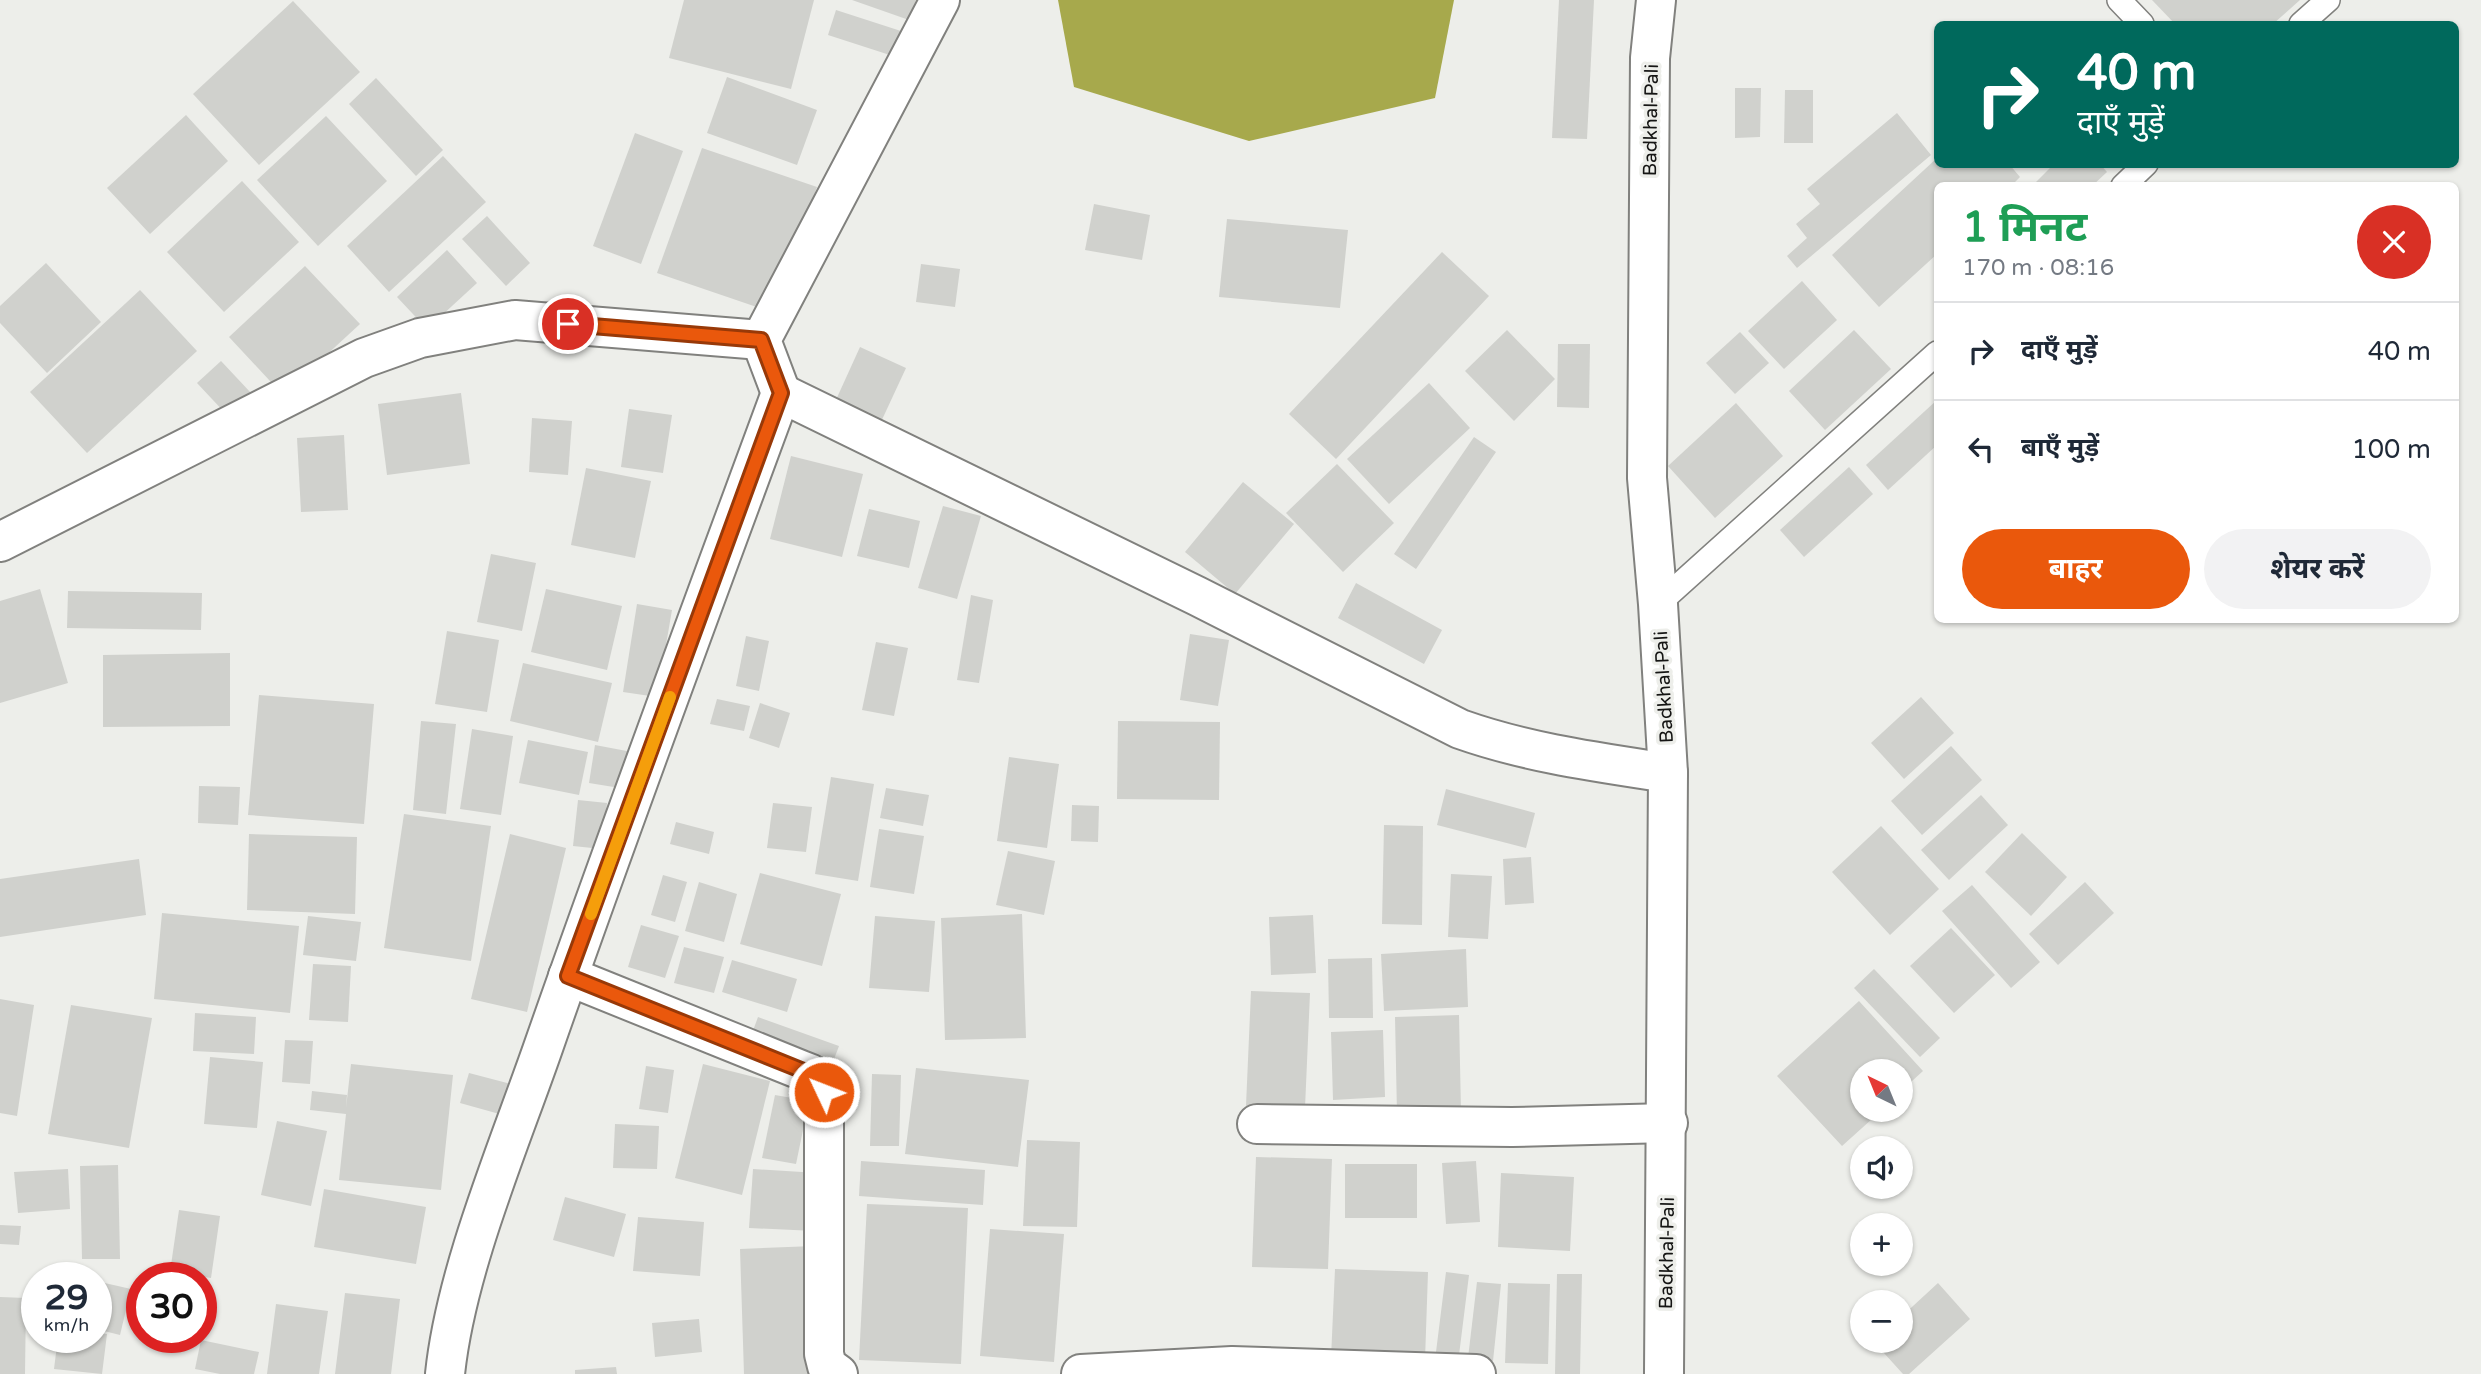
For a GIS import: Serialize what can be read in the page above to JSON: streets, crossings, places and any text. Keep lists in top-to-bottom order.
{
  "streets": {
    "street": ["Badkhal-Pali"]
  },
  "north": "top left",
  "page": {
    "turn": ["40 m", "दाएँ मुड़ें"],
    "heading": ["1 मिनट", "170 m · 08:16"],
    "list": [
      {
        "name": "दाएँ मुड़ें",
        "value": "40 m"
      },
      {
        "name": "बाएँ मुड़ें",
        "value": "100 m"
      }
    ],
    "buttons": ["बाहर", "शेयर करें"],
    "map_buttons": ["+", "−"],
    "speed": "29 km/h",
    "limit": "30"
  }
}
